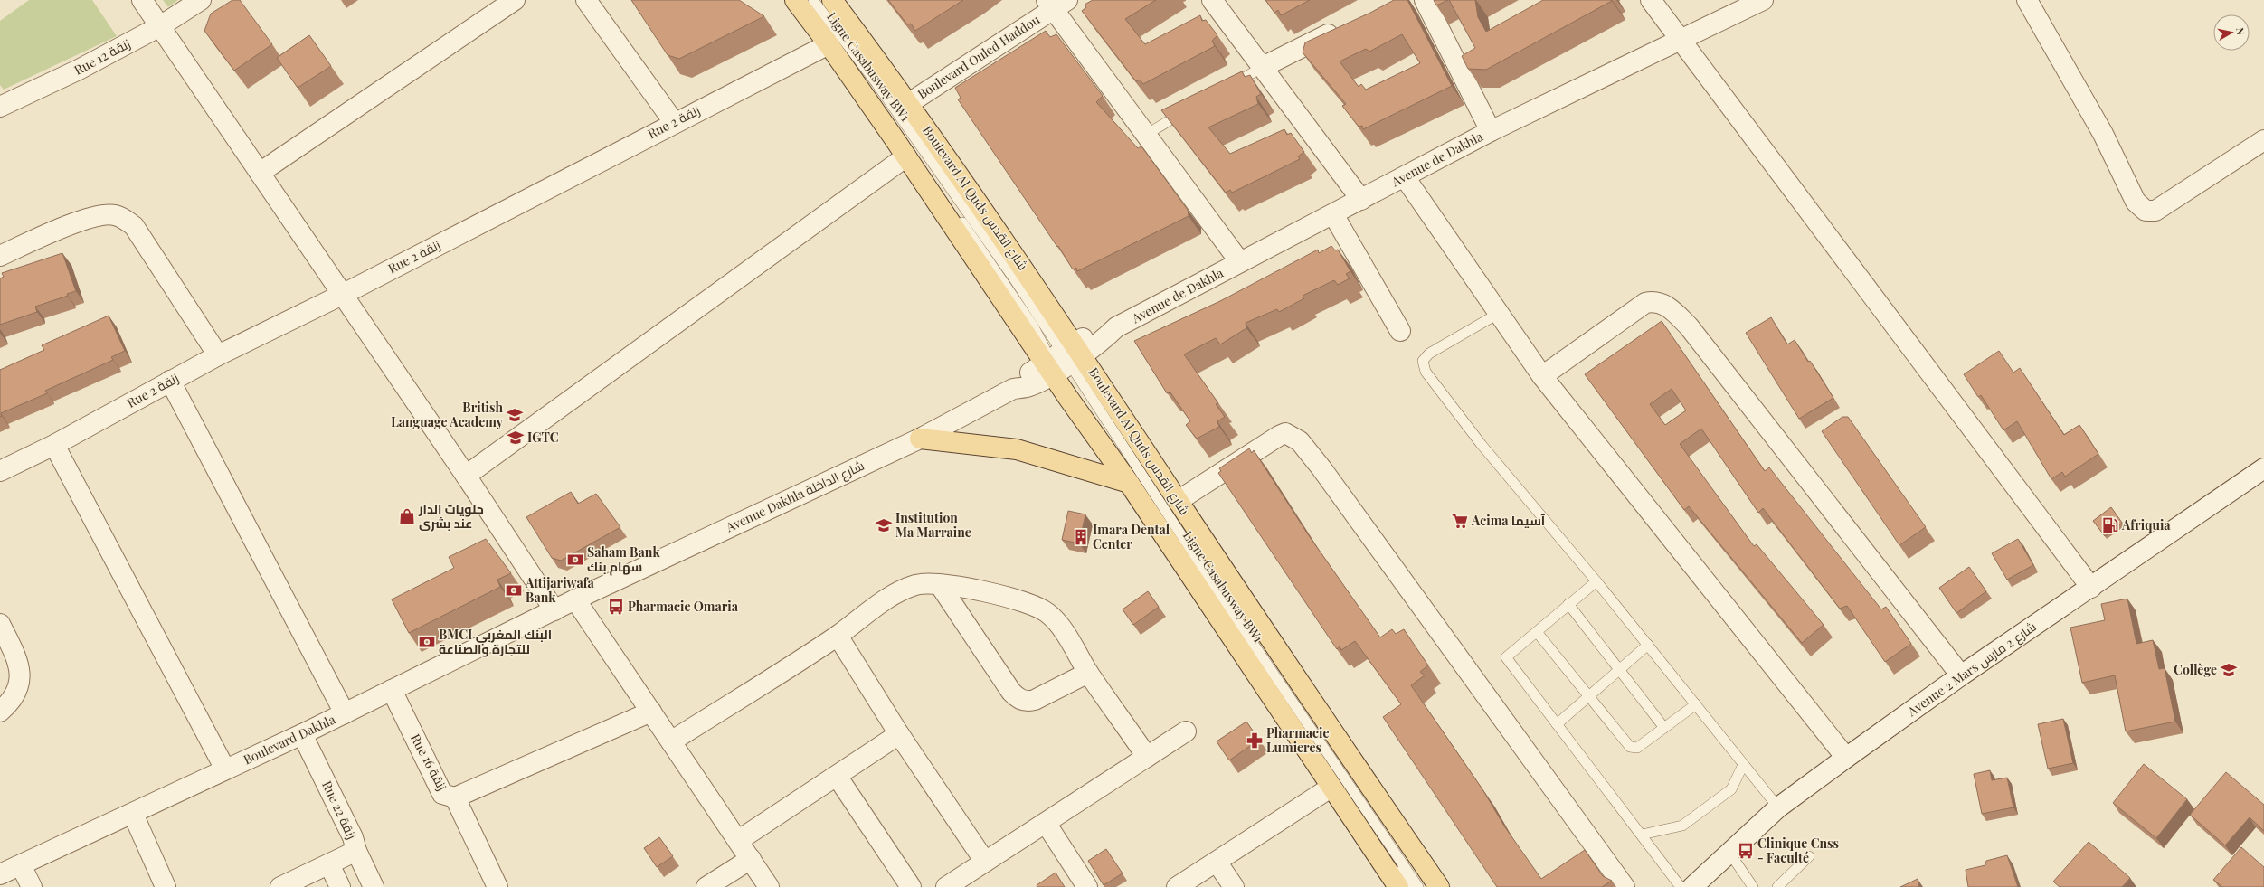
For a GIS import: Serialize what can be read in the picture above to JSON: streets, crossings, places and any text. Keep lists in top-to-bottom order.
{
  "streets": {
    "main road": ["Boulevard Al Quds شارع القدس"],
    "street": [
      "Rue 12 زنقة",
      "Boulevard Ouled Haddou",
      "Rue 2 زنقة",
      "Avenue de Dakhla",
      "Avenue Dakhla شارع الداخلة",
      "Avenue 2 Mars شارع 2 مارس",
      "Boulevard Dakhla",
      "Rue 16 زنقة",
      "Rue 22 زنقة"
    ],
    "lane": ["Ligne Casabusway BW1"]
  },
  "crossings": [
    ["Boulevard Ouled Haddou", "Boulevard Al Quds شارع القدس"],
    ["Ligne Casabusway BW1", "Avenue de Dakhla"],
    ["Ligne Casabusway BW1", "Boulevard Al Quds شارع القدس"],
    ["Ligne Casabusway BW1", "Avenue Dakhla شارع الداخلة"],
    ["Rue 2 زنقة", "Boulevard Al Quds شارع القدس"],
    ["Avenue de Dakhla", "Boulevard Al Quds شارع القدس"],
    ["Avenue de Dakhla", "Avenue Dakhla شارع الداخلة"],
    ["Boulevard Al Quds شارع القدس", "Avenue Dakhla شارع الداخلة"],
    ["Avenue Dakhla شارع الداخلة", "Boulevard Dakhla"],
    ["Boulevard Dakhla", "Rue 16 زنقة"],
    ["Boulevard Dakhla", "Rue 22 زنقة"]
  ],
  "places": {
    "school or university": [
      "British Language Academy",
      "IGTC",
      "Institution Ma Marraine",
      "Collège"
    ],
    "shop": ["حلويات الدار عند بشرى"],
    "supermarket": ["Acima آسيما"],
    "fuel station": ["Afriquia"],
    "building": ["Imara Dental Center"],
    "bank": ["Saham Bank سهام بنك", "Attijariwafa Bank", "BMCI البنك المغربي للتجارة والصناعة"],
    "bus stop": ["Pharmacie Omaria", "Clinique Cnss - Faculté"],
    "pharmacy": ["Pharmacie Lumieres"]
  },
  "north": "right"
}
